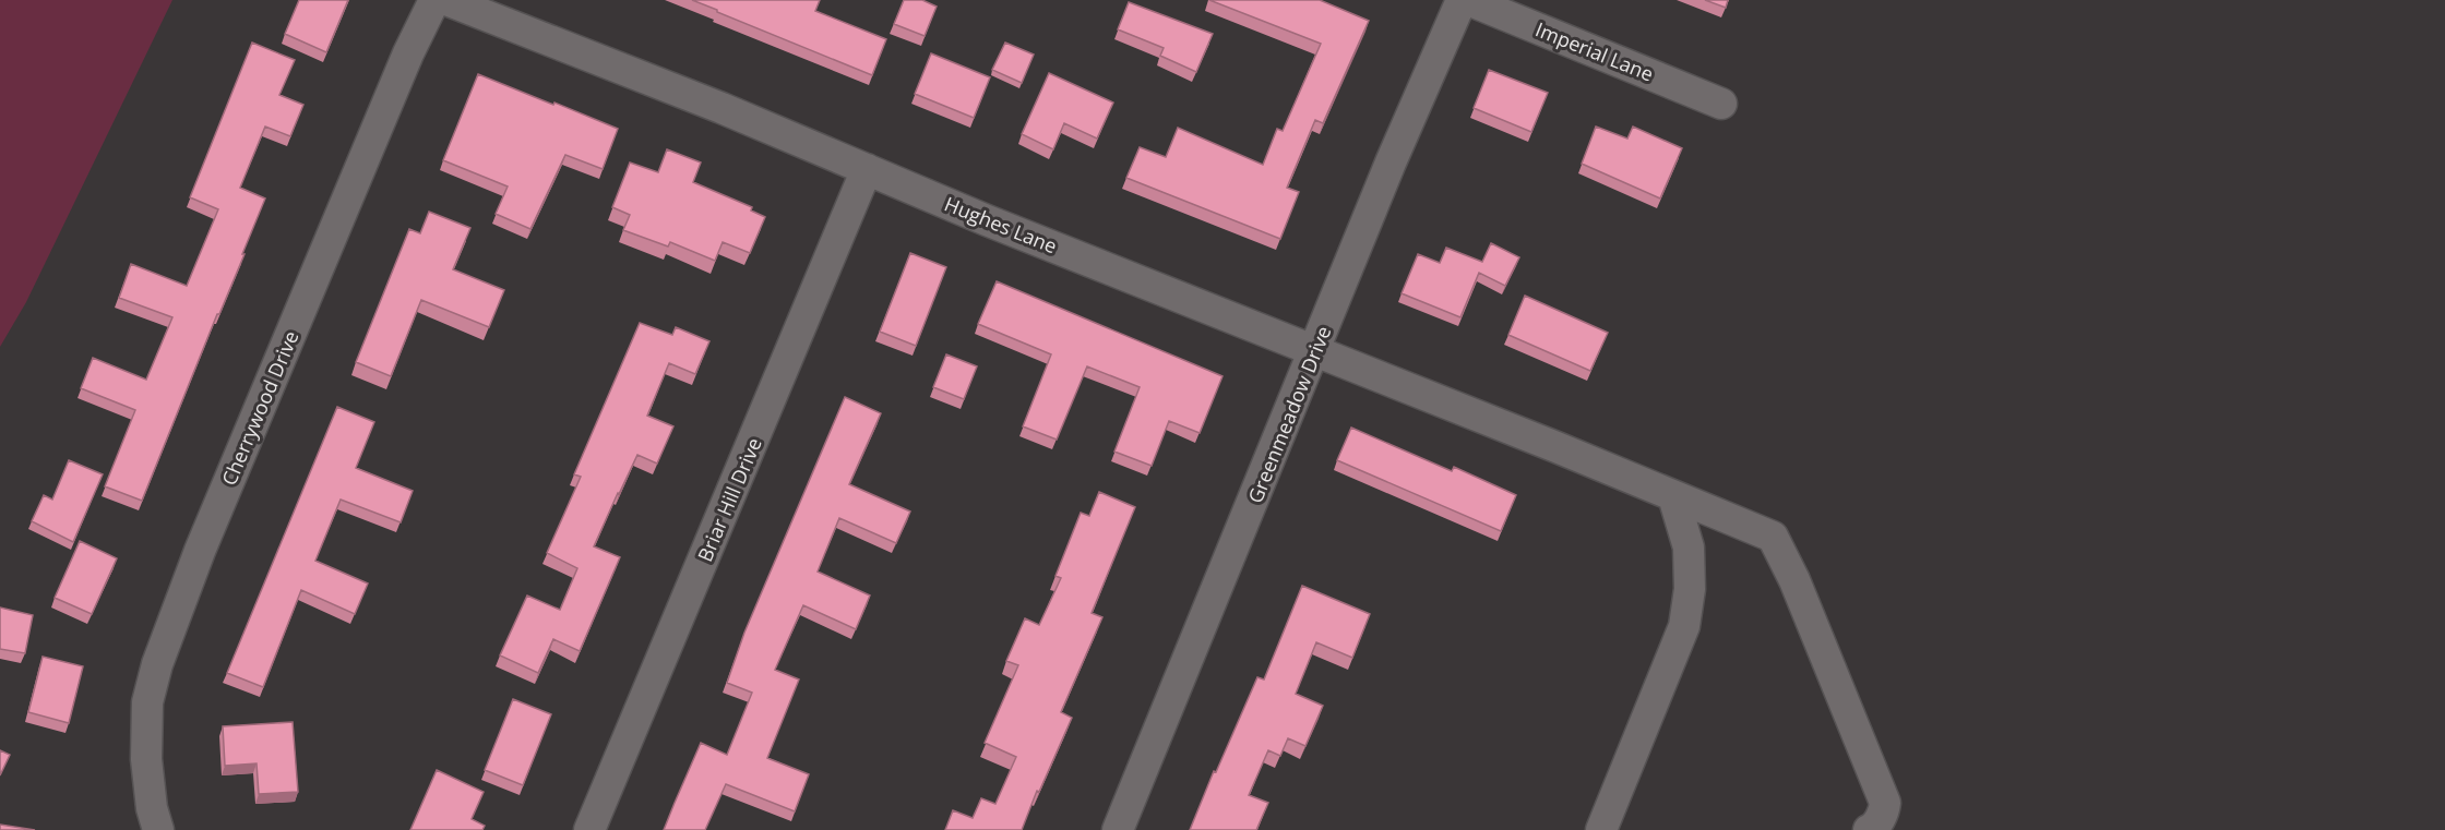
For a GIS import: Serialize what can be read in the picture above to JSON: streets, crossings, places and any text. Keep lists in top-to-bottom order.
{
  "streets": {
    "street": [
      "Imperial Lane",
      "Hughes Lane",
      "Cherrywood Drive",
      "Greenmeadow Drive",
      "Briar Hill Drive"
    ]
  },
  "crossings": [
    ["Hughes Lane", "Greenmeadow Drive"],
    ["Hughes Lane", "Briar Hill Drive"]
  ]
}
